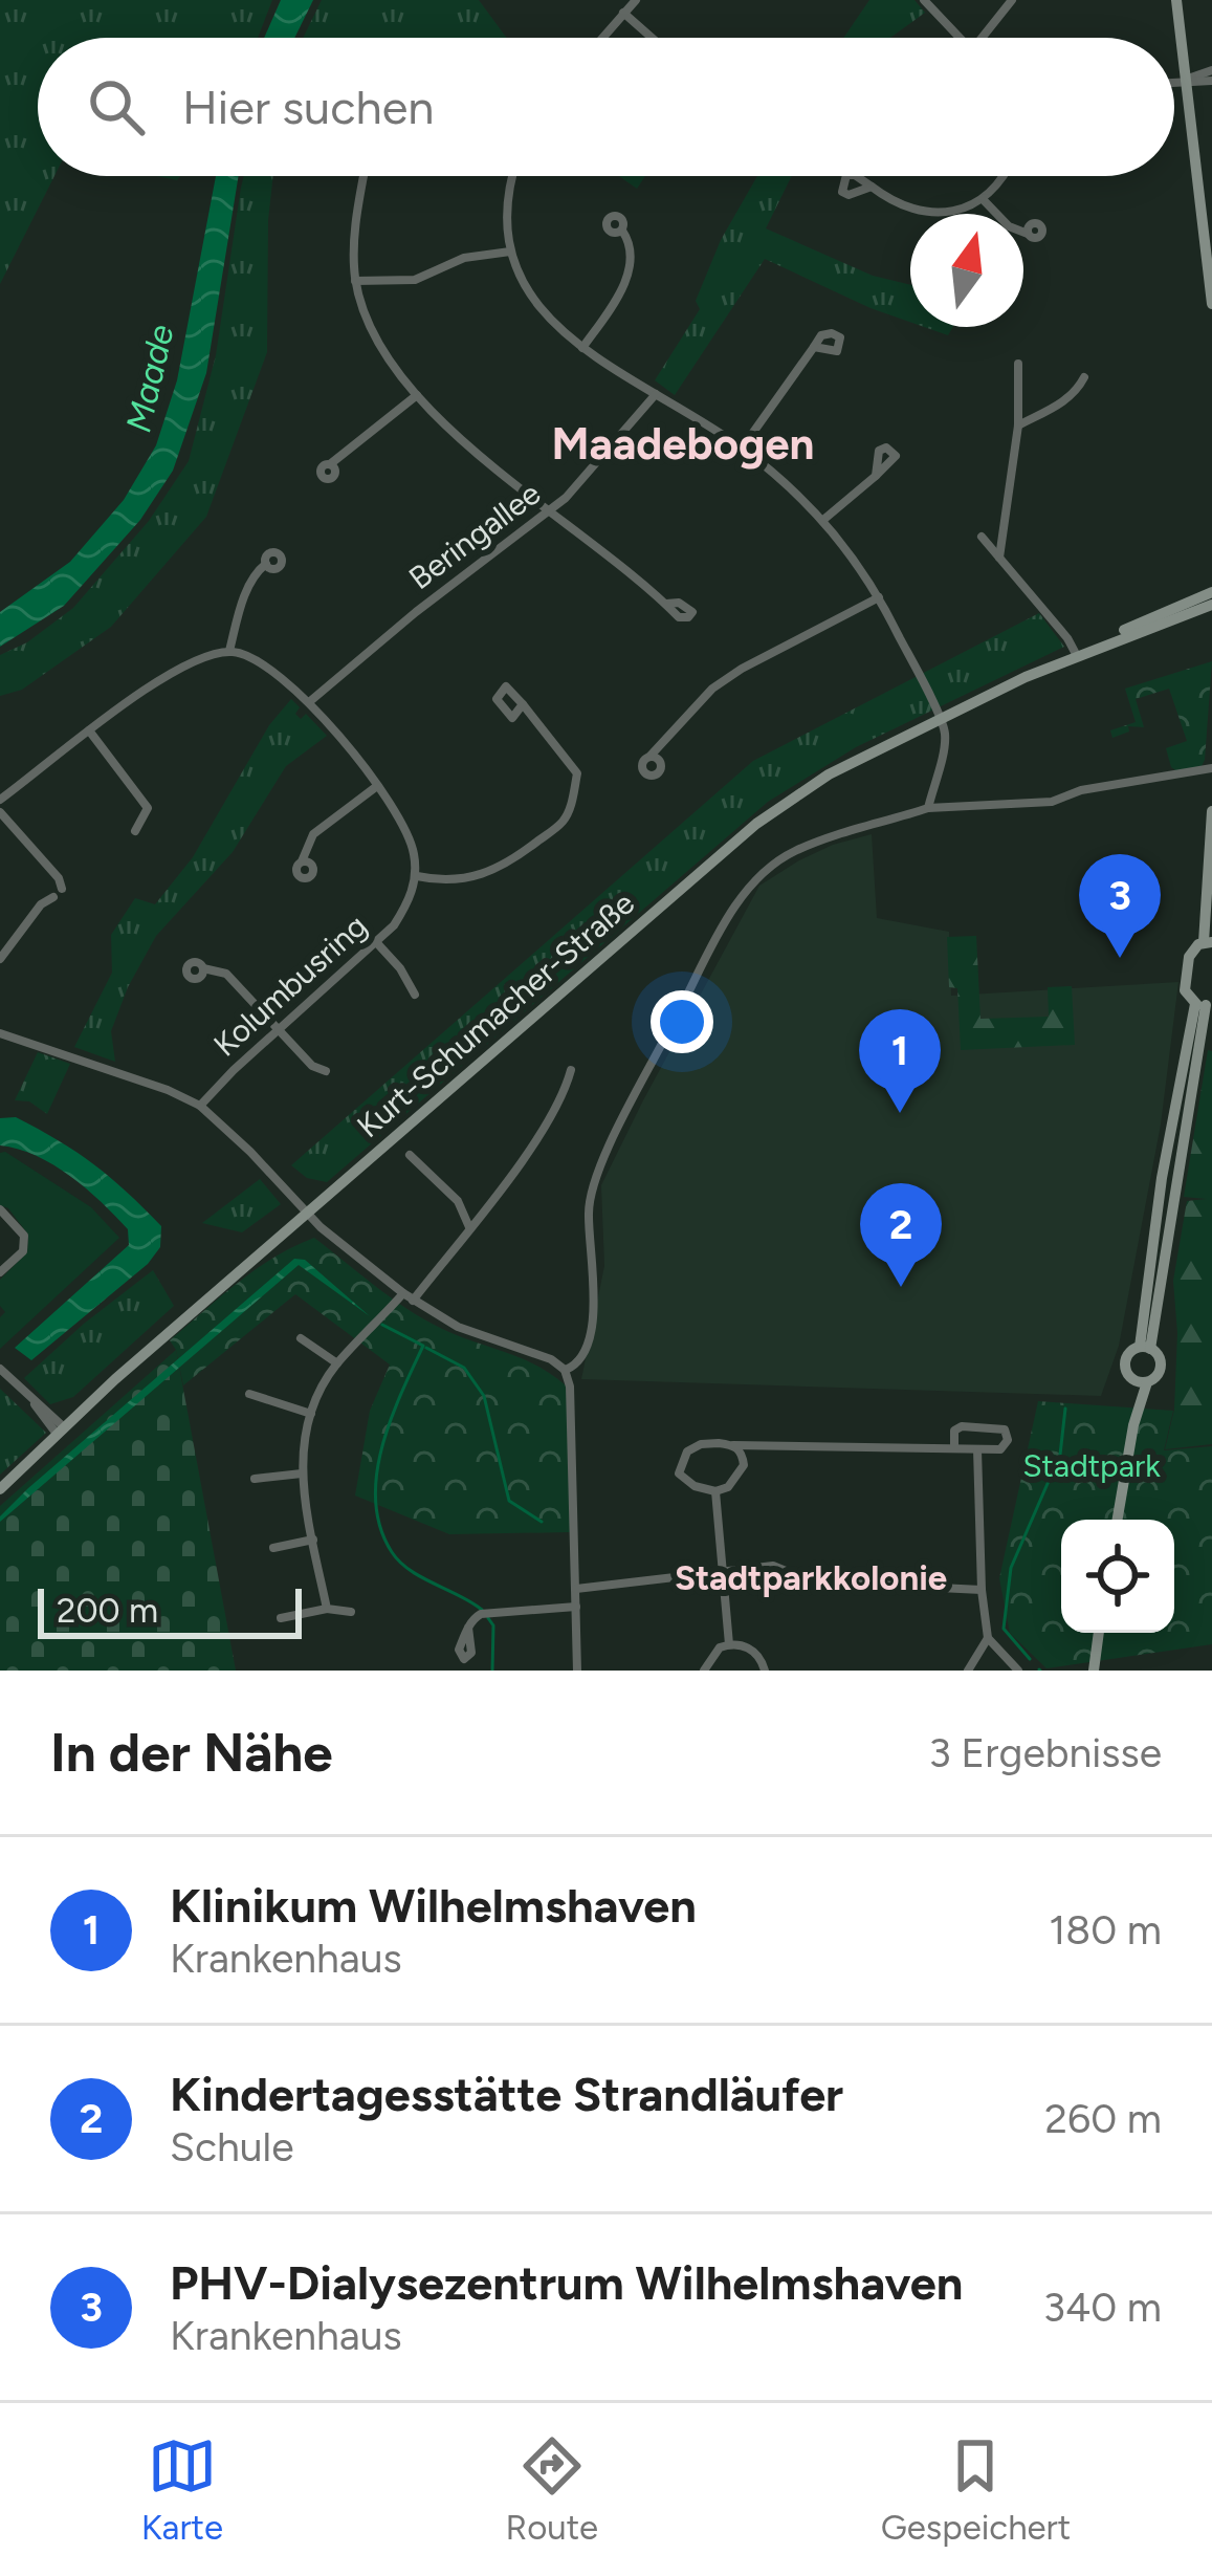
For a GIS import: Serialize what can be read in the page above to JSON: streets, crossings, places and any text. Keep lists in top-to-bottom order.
{
  "streets": {
    "main road": ["Kurt-Schumacher-Straße"],
    "street": ["Beringallee", "Kolumbusring"]
  },
  "districts": ["Maadebogen", "Stadtparkkolonie"],
  "water": ["Maade"],
  "parks": ["Stadtpark"],
  "scale_bar": "200 m",
  "north": "top",
  "page": {
    "search": "Hier suchen",
    "pins": ["3", "1", "2"],
    "scale": "200 m",
    "heading": ["In der Nähe", "3 Ergebnisse"],
    "list": [
      {
        "mark": "1",
        "name": "Klinikum Wilhelmshaven",
        "note": "Krankenhaus",
        "value": "180 m"
      },
      {
        "mark": "2",
        "name": "Kindertagesstätte Strandläufer",
        "note": "Schule",
        "value": "260 m"
      },
      {
        "mark": "3",
        "name": "PHV-Dialysezentrum Wilhelmshaven",
        "note": "Krankenhaus",
        "value": "340 m"
      }
    ],
    "nav": ["Karte", "Route", "Gespeichert"]
  }
}
